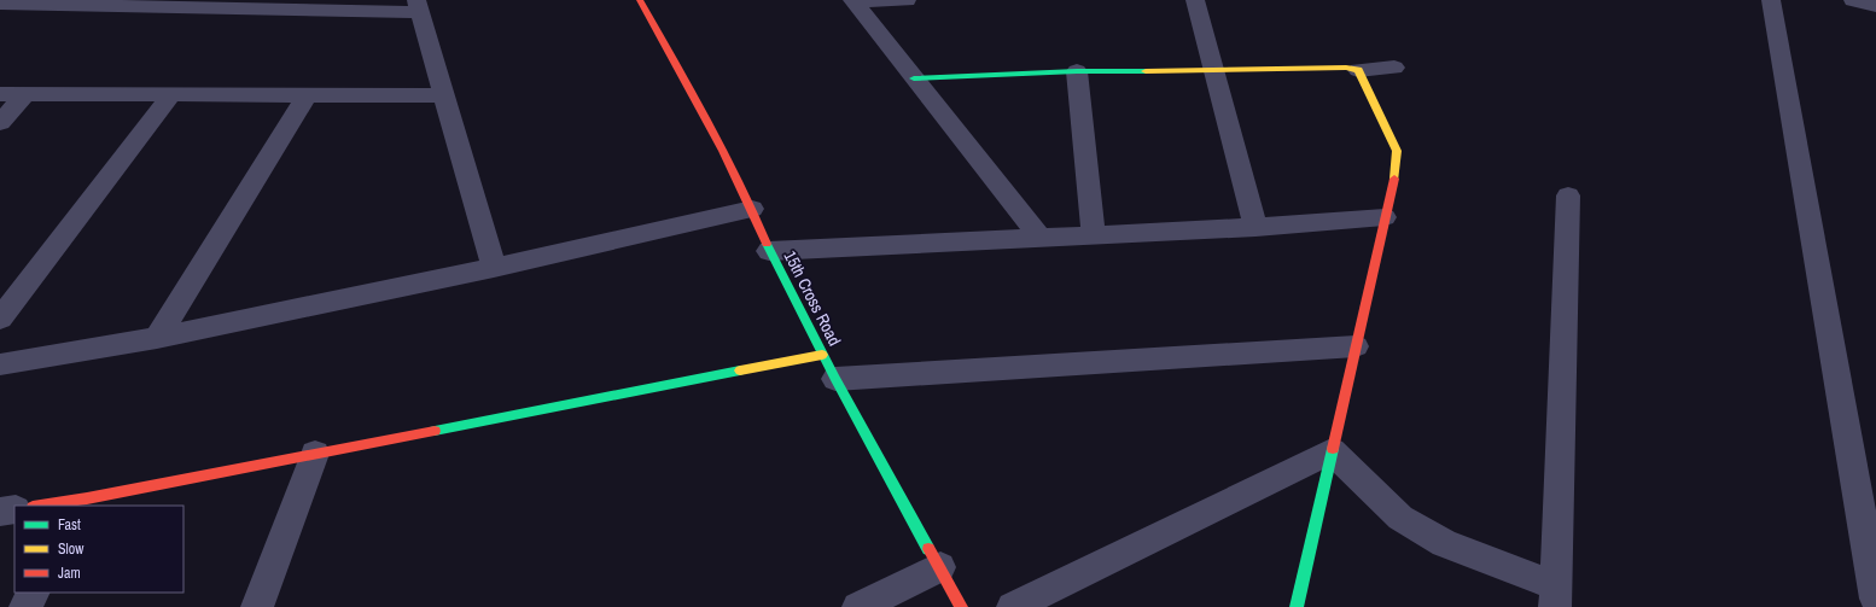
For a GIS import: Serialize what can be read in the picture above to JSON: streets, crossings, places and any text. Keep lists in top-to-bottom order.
{
  "streets": {
    "street": ["15th Cross Road"]
  },
  "legend": ["Fast", "Slow", "Jam"]
}
